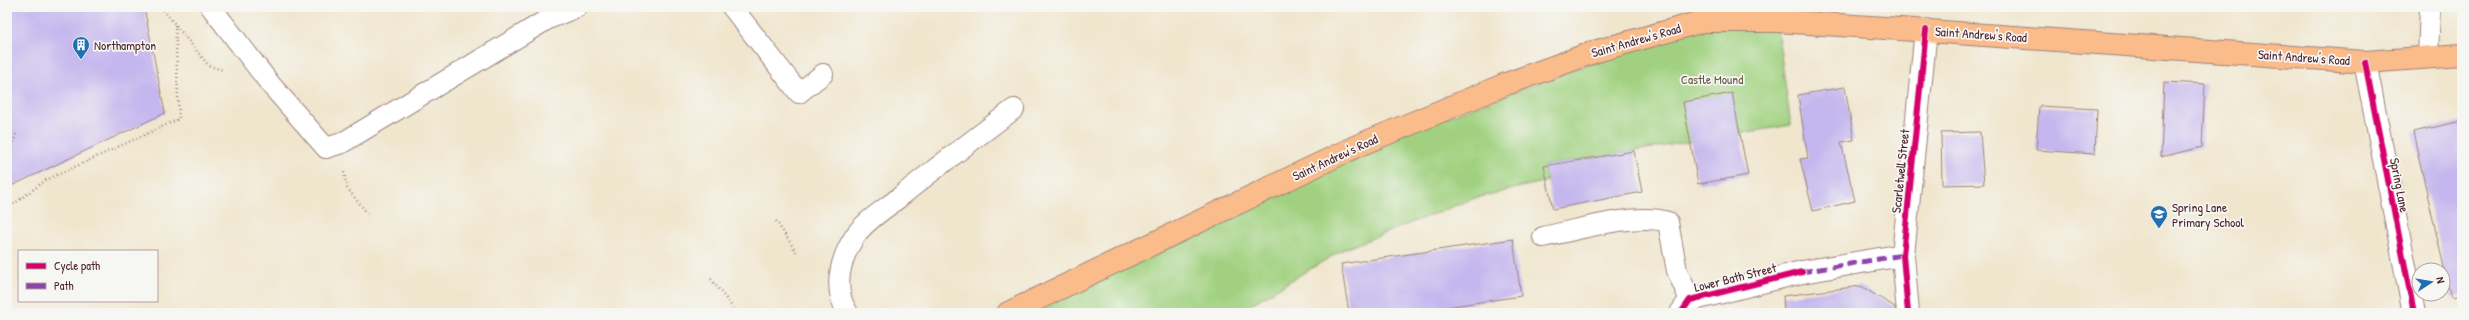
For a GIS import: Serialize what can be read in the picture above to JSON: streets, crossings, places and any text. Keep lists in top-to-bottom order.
{
  "streets": {
    "main road": ["Saint Andrew's Road"],
    "street": ["Scarletwell Street", "Spring Lane", "Lower Bath Street"]
  },
  "crossings": [
    ["Saint Andrew's Road", "Scarletwell Street"],
    ["Saint Andrew's Road", "Spring Lane"],
    ["Scarletwell Street", "Lower Bath Street"]
  ],
  "parks": ["Castle Mound"],
  "places": {
    "building": ["Northampton"],
    "school or university": ["Spring Lane Primary School"]
  },
  "legend": ["Cycle path", "Path"],
  "north": "right"
}
